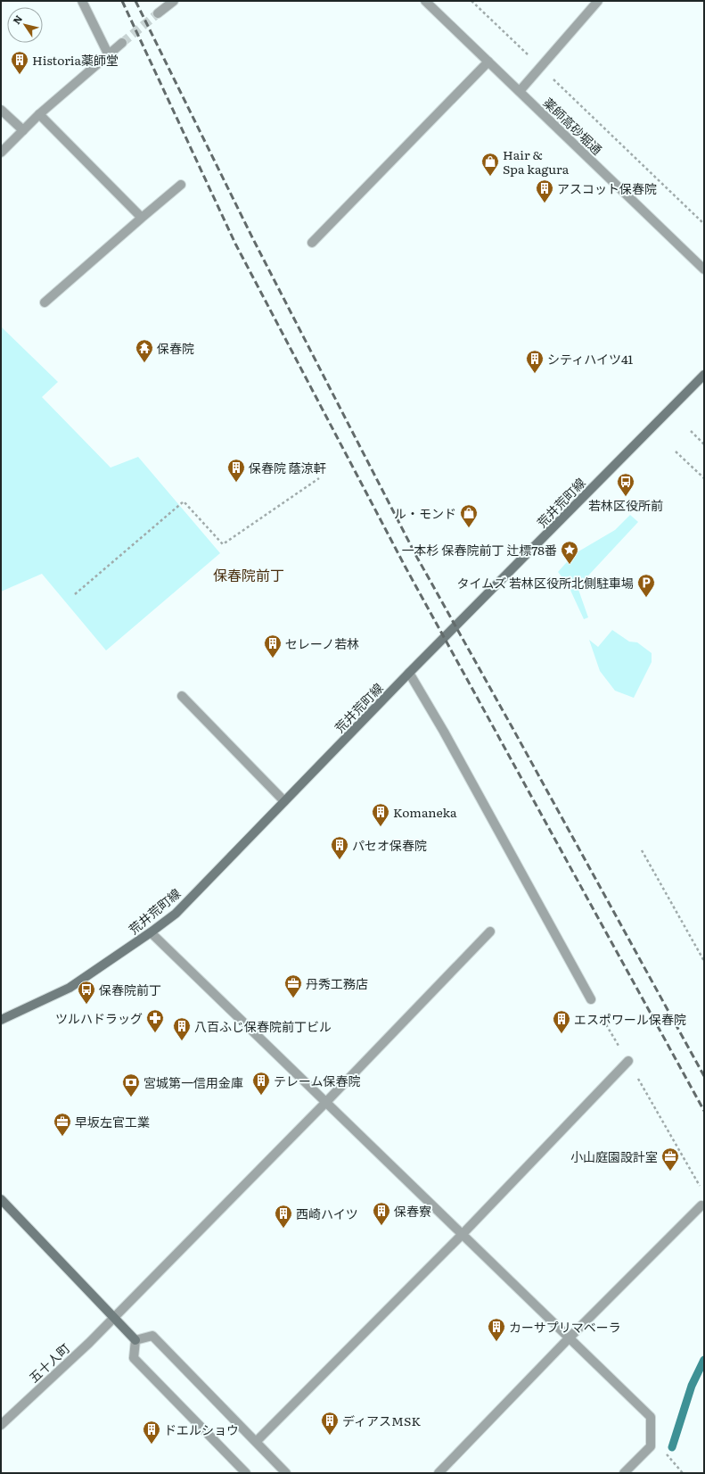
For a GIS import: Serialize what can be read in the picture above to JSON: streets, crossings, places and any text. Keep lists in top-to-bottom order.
{
  "streets": {
    "main road": ["荒井荒町線"],
    "street": ["薬師高砂堀通", "五十人町"]
  },
  "districts": ["保春院前丁"],
  "places": {
    "building": [
      "Historia薬師堂",
      "アスコット保春院",
      "シティハイツ41",
      "保春院 蔭涼軒",
      "セレーノ若林",
      "Komaneka",
      "パセオ保春院",
      "エスポワール保春院",
      "八百ふじ保春院前丁ビル",
      "テレーム保春院",
      "保春寮",
      "西崎ハイツ",
      "カーサプリマベーラ",
      "ディアスMSK",
      "ドエルショウ"
    ],
    "shop": ["Hair & Spa kagura", "ル・モンド"],
    "temple": ["保春院"],
    "bus stop": ["若林区役所前", "保春院前丁"],
    "place": ["一本杉 保春院前丁 辻標78番"],
    "parking": ["タイムズ 若林区役所北側駐車場"],
    "office": ["丹秀工務店", "早坂左官工業", "小山庭園設計室"],
    "pharmacy": ["ツルハドラッグ"],
    "bank": ["宮城第一信用金庫"]
  },
  "north": "top left"
}
